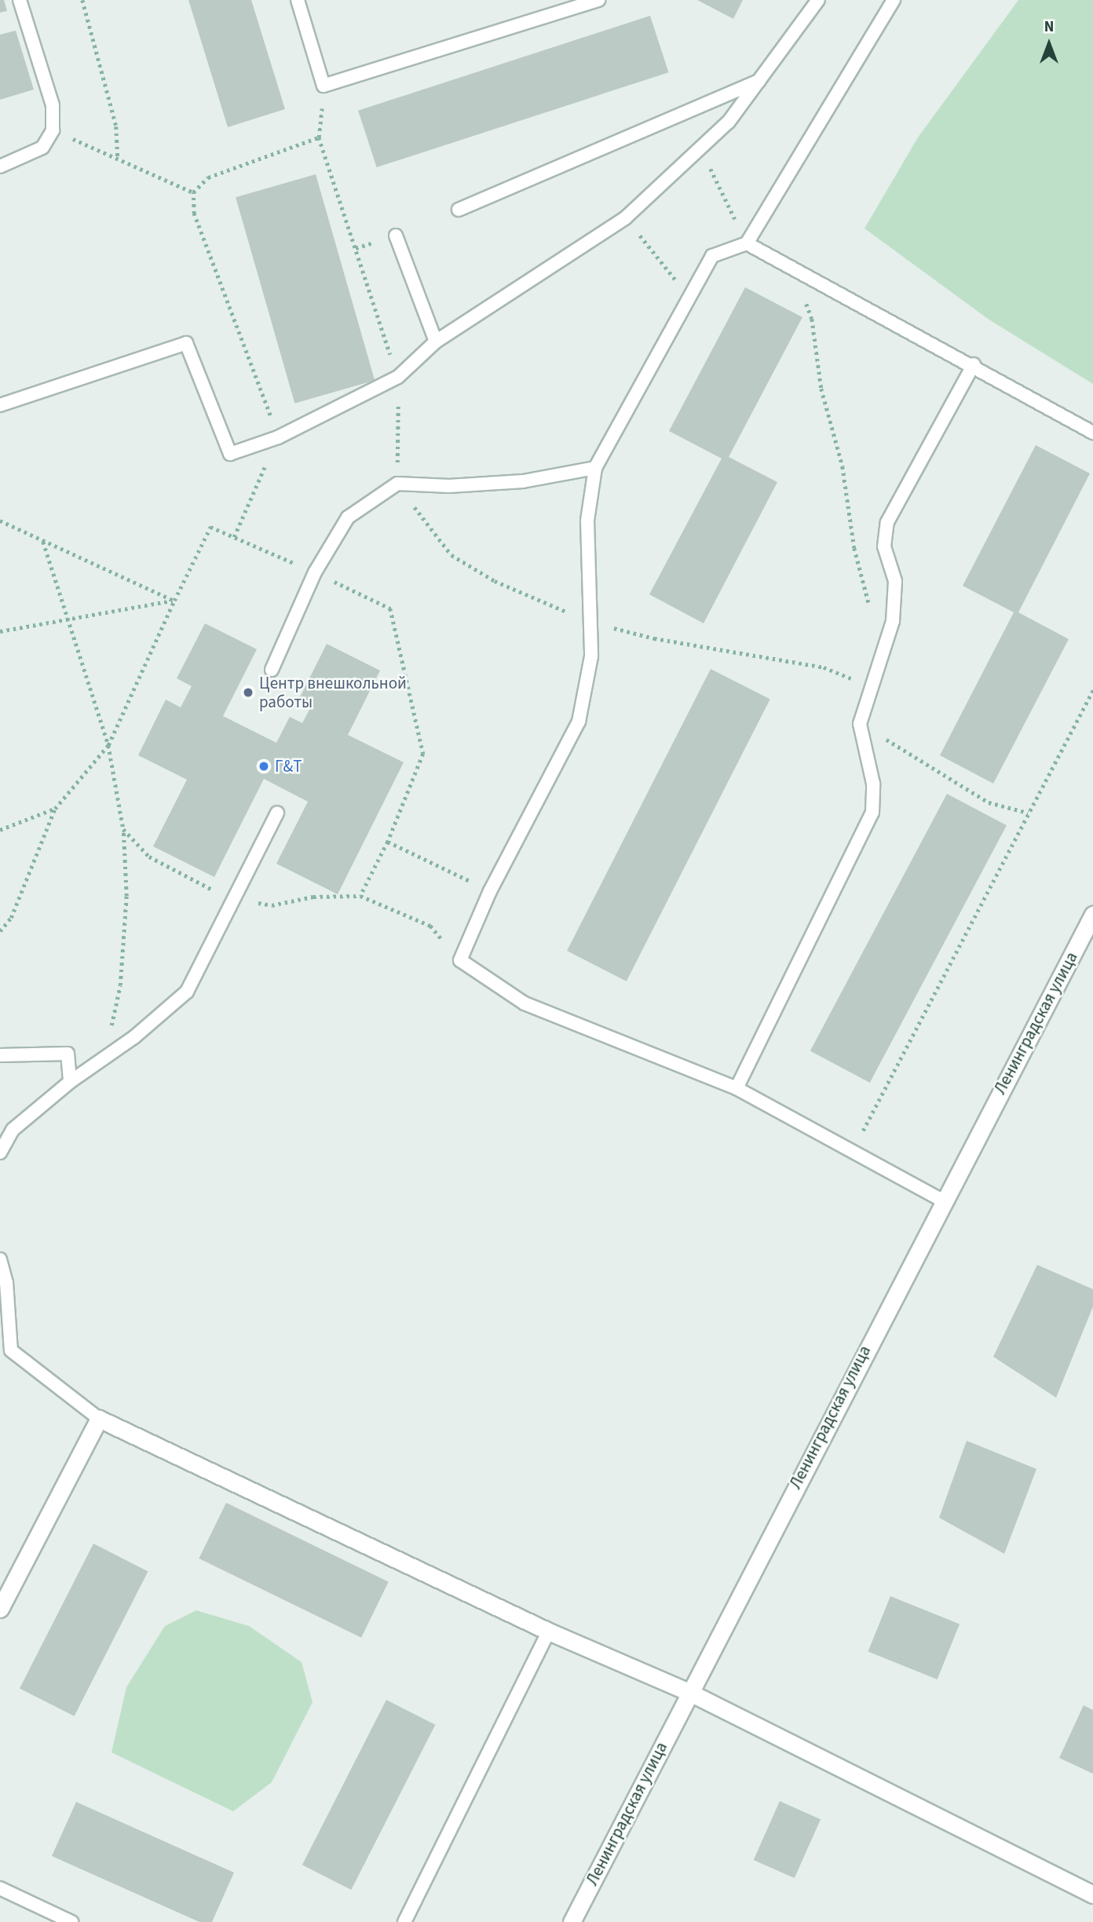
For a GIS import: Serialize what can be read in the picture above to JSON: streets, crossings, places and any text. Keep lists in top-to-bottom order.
{
  "streets": {
    "street": ["Ленинградская улица"]
  },
  "places": ["Центр внешкольной работы", "Г&Т"],
  "north": "top"
}
